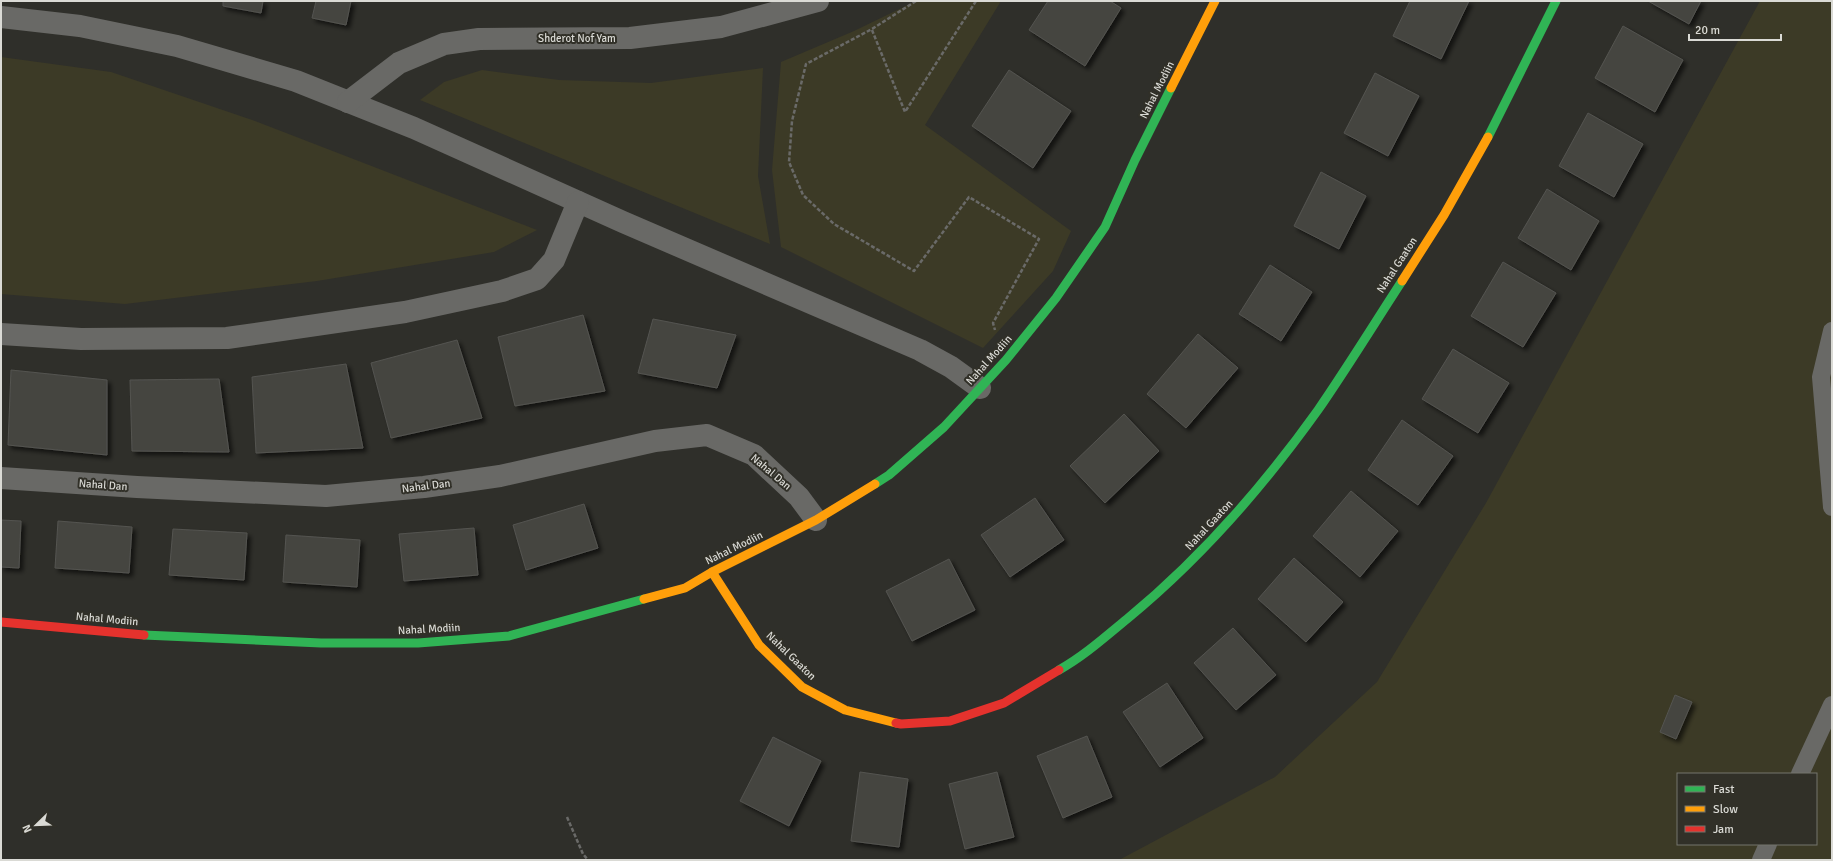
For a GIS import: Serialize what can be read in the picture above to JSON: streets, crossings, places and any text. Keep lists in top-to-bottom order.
{
  "streets": {
    "street": [
      "Shderot Nof Yam",
      "Nahal Modiin",
      "Nahal Gaaton",
      "Nahal Dan"
    ]
  },
  "crossings": [
    ["Nahal Modiin", "Nahal Gaaton"],
    ["Nahal Modiin", "Nahal Dan"]
  ],
  "legend": ["Fast", "Slow", "Jam"],
  "scale_bar": "20 m",
  "north": "bottom left"
}
